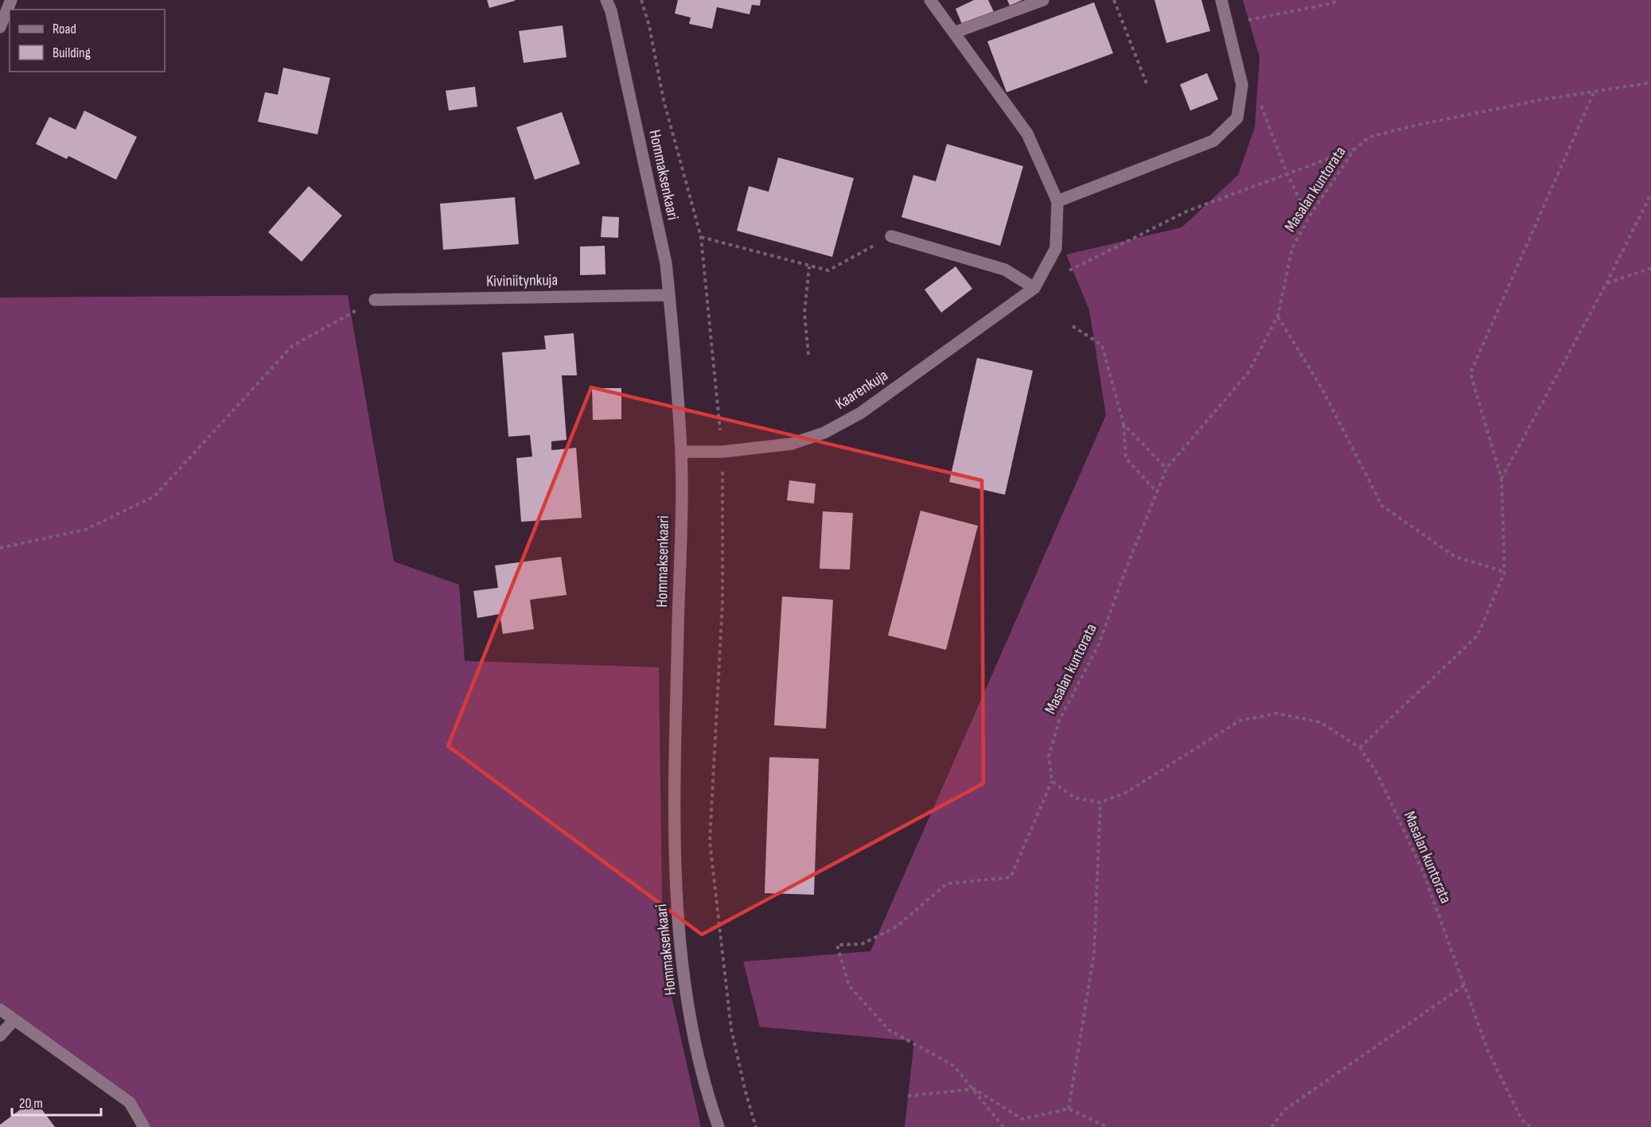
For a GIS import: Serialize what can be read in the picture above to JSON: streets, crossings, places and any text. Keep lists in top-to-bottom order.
{
  "streets": {
    "street": ["Hommaksenkaari", "Kiviniitynkuja", "Kaarenkuja"],
    "path": ["Masalan kuntorata"]
  },
  "crossings": [
    ["Hommaksenkaari", "Kiviniitynkuja"],
    ["Hommaksenkaari", "Kaarenkuja"]
  ],
  "legend": ["Road", "Building"],
  "scale_bar": "20 m"
}
